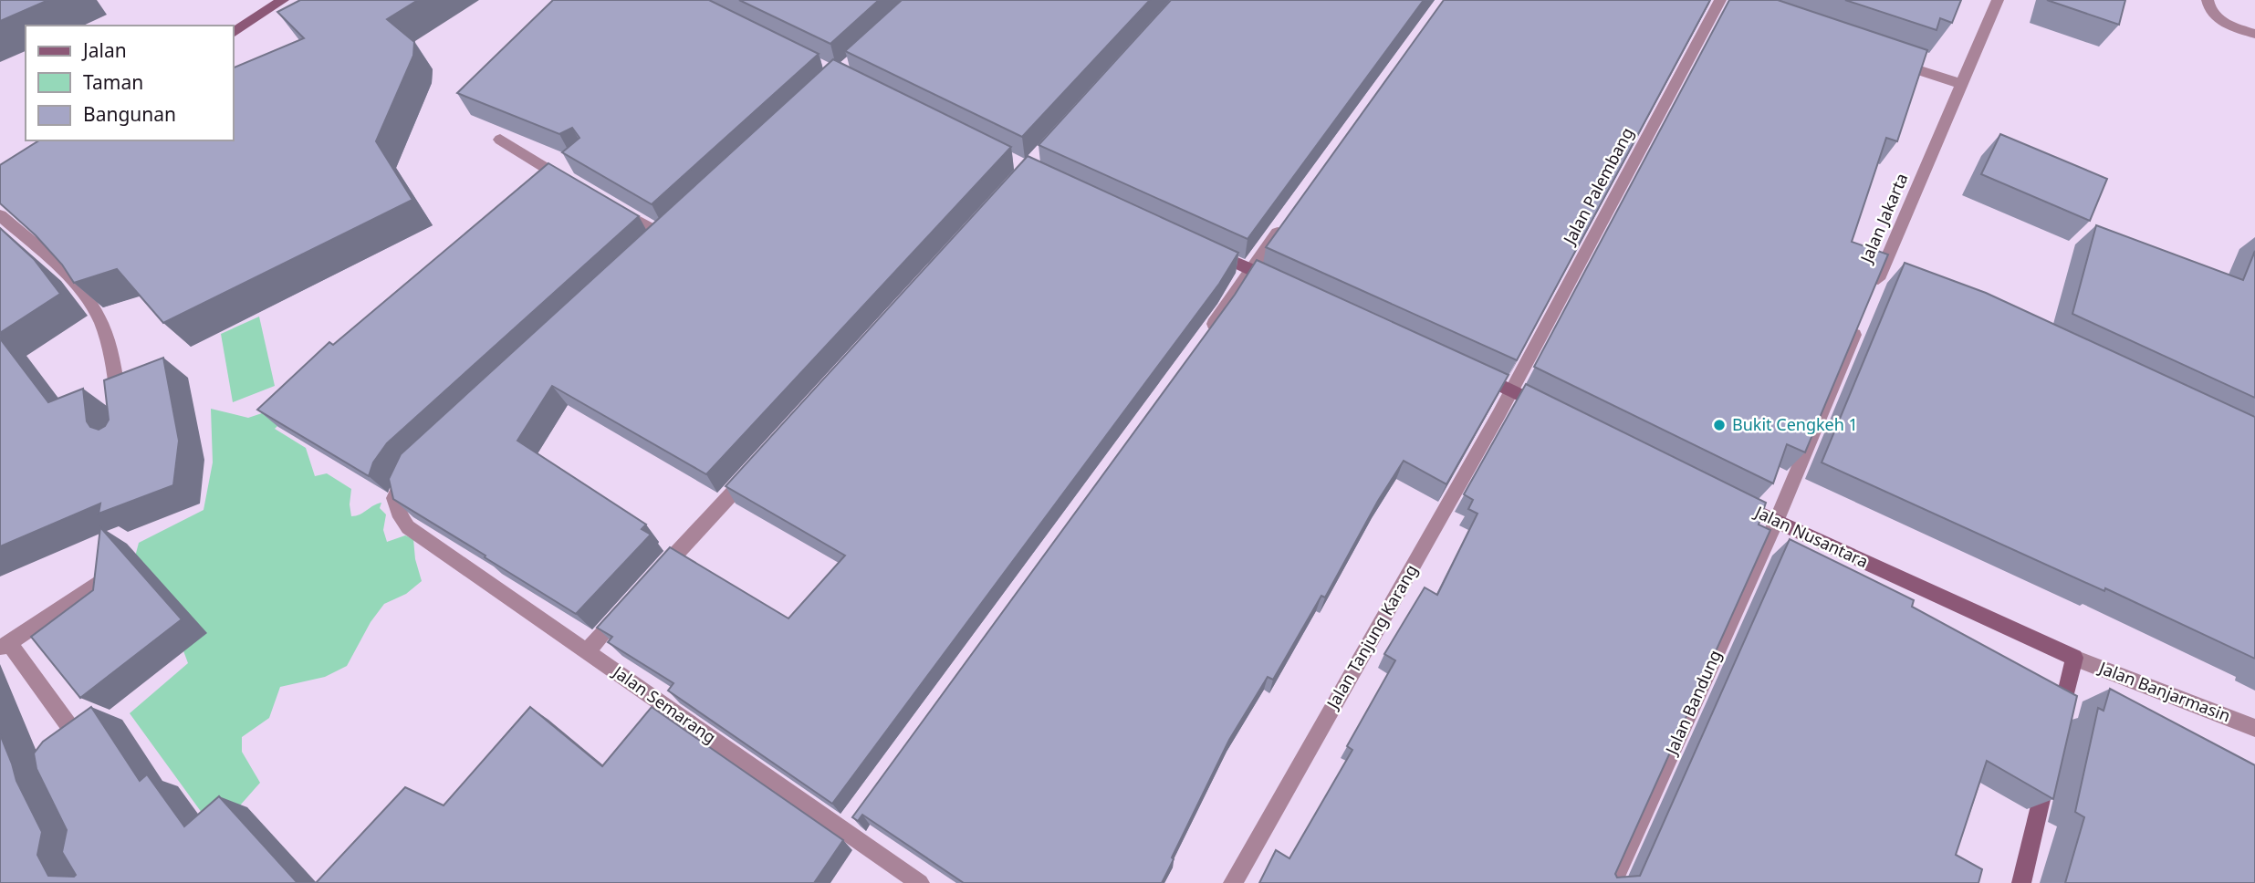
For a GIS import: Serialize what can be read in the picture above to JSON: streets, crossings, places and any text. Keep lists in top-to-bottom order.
{
  "streets": {
    "street": [
      "Jalan Palembang",
      "Jalan Jakarta",
      "Jalan Nusantara",
      "Jalan Tanjung Karang",
      "Jalan Banjarmasin",
      "Jalan Bandung",
      "Jalan Semarang"
    ]
  },
  "crossings": [
    ["Jalan Palembang", "Jalan Tanjung Karang"],
    ["Jalan Nusantara", "Jalan Banjarmasin"],
    ["Jalan Nusantara", "Jalan Bandung"]
  ],
  "places": ["Bukit Cengkeh 1"],
  "legend": ["Jalan", "Taman", "Bangunan"]
}
